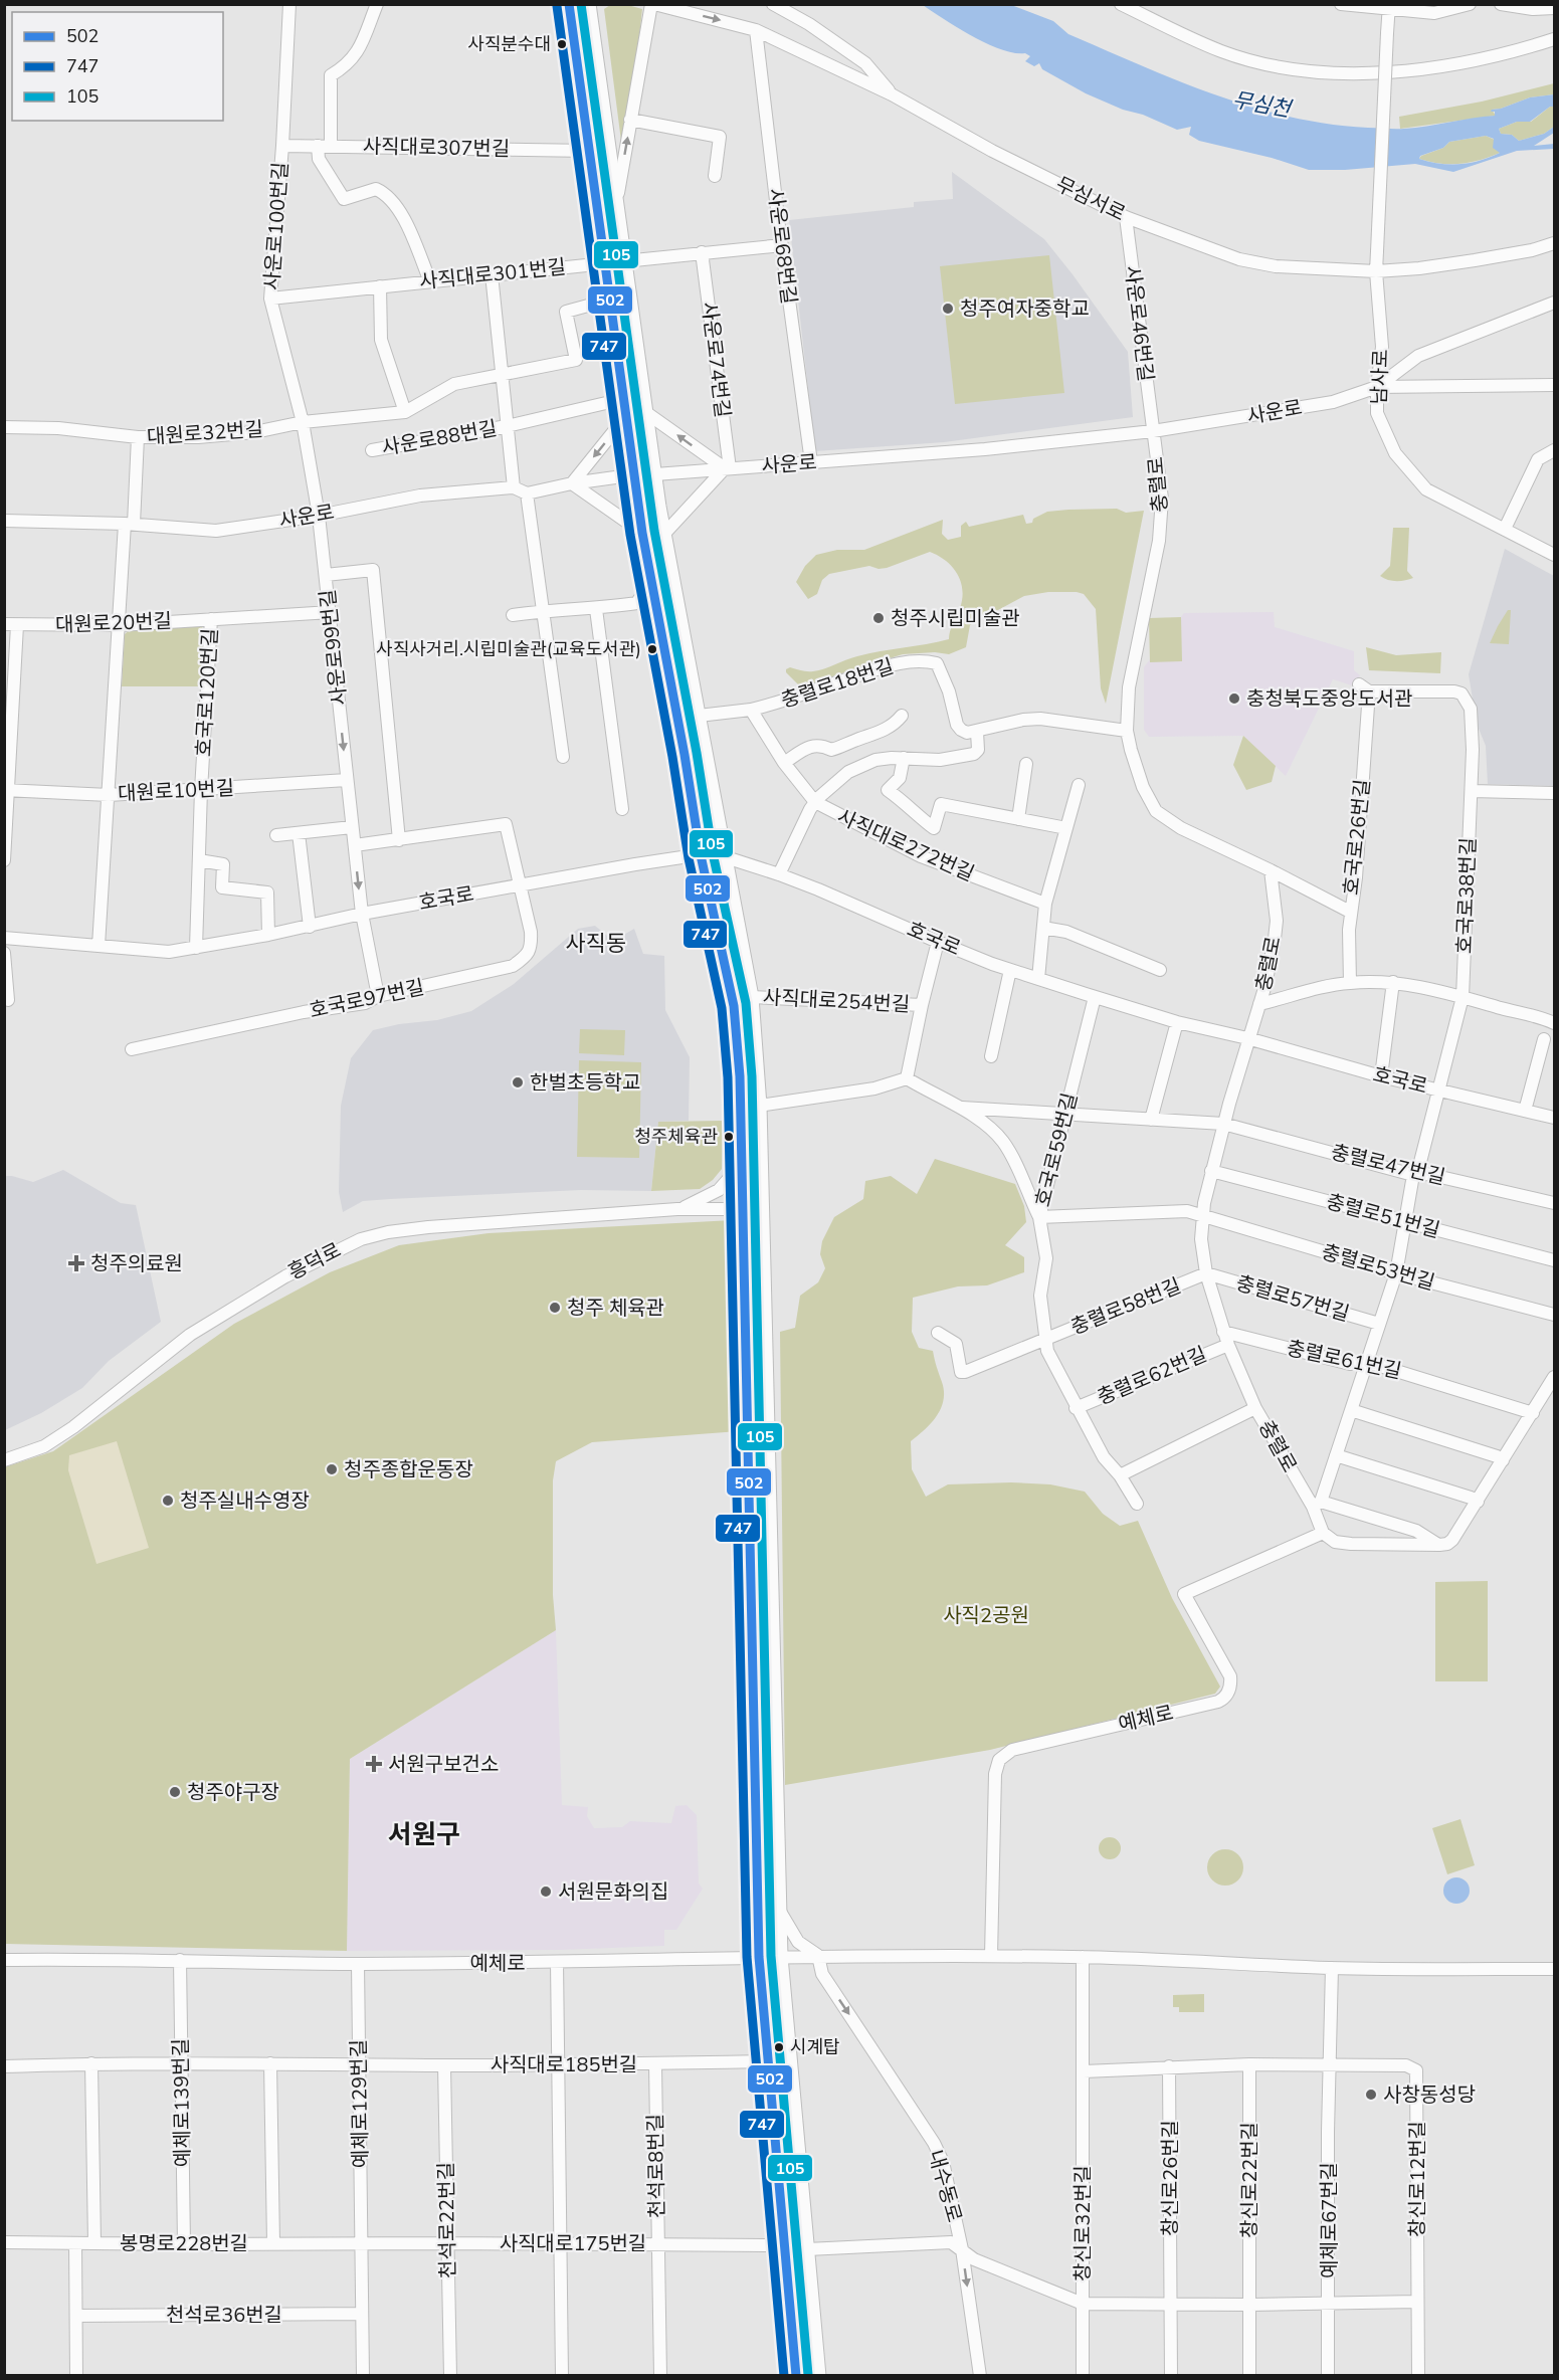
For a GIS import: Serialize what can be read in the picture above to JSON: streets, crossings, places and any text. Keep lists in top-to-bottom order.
{
  "streets": {
    "street": [
      "사직대로307번길",
      "무심서로",
      "사운로100번길",
      "사운로68번길",
      "사직대로301번길",
      "사운로46번길",
      "사운로74번길",
      "남사로",
      "사운로",
      "대원로32번길",
      "사운로88번길",
      "충렬로",
      "대원로20번길",
      "사운로99번길",
      "충렬로18번길",
      "호국로120번길",
      "대원로10번길",
      "호국로26번길",
      "사직대로272번길",
      "호국로38번길",
      "호국로",
      "호국로97번길",
      "사직대로254번길",
      "호국로59번길",
      "충렬로47번길",
      "충렬로51번길",
      "흥덕로",
      "충렬로53번길",
      "충렬로57번길",
      "충렬로58번길",
      "충렬로61번길",
      "충렬로62번길",
      "예체로",
      "사직대로185번길",
      "예체로139번길",
      "예체로129번길",
      "천석로8번길",
      "창신로26번길",
      "창신로12번길",
      "창신로22번길",
      "내수동로",
      "천석로22번길",
      "예체로67번길",
      "창신로32번길",
      "봉명로228번길",
      "사직대로175번길",
      "천석로36번길"
    ]
  },
  "crossings": [
    ["사직대로307번길", "사운로100번길"],
    ["무심서로", "사운로68번길"],
    ["무심서로", "사운로46번길"],
    ["무심서로", "남사로"],
    ["사운로100번길", "사직대로301번길"],
    ["사운로100번길", "사운로"],
    ["사운로100번길", "대원로32번길"],
    ["사운로100번길", "사운로99번길"],
    ["사운로68번길", "사운로"],
    ["사직대로301번길", "사운로88번길"],
    ["사운로46번길", "사운로"],
    ["사운로46번길", "충렬로"],
    ["사운로74번길", "사운로"],
    ["남사로", "사운로"],
    ["사운로", "사운로88번길"],
    ["사운로", "충렬로"],
    ["사운로", "사운로99번길"],
    ["대원로32번길", "사운로88번길"],
    ["충렬로", "호국로38번길"],
    ["충렬로", "호국로"],
    ["충렬로", "충렬로47번길"],
    ["충렬로", "충렬로51번길"],
    ["충렬로", "충렬로53번길"],
    ["충렬로", "충렬로57번길"],
    ["충렬로", "충렬로58번길"],
    ["충렬로", "충렬로61번길"],
    ["충렬로", "충렬로62번길"],
    ["충렬로", "예체로"],
    ["대원로20번길", "사운로99번길"],
    ["대원로20번길", "호국로120번길"],
    ["사운로99번길", "대원로10번길"],
    ["사운로99번길", "호국로"],
    ["사운로99번길", "호국로97번길"],
    ["충렬로18번길", "사직대로272번길"],
    ["호국로120번길", "대원로10번길"],
    ["호국로120번길", "호국로"],
    ["호국로26번길", "호국로38번길"],
    ["호국로38번길", "호국로"],
    ["호국로38번길", "충렬로47번길"],
    ["호국로38번길", "충렬로51번길"],
    ["호국로38번길", "충렬로53번길"],
    ["호국로38번길", "충렬로57번길"],
    ["호국로38번길", "충렬로61번길"],
    ["호국로", "호국로97번길"],
    ["호국로", "호국로59번길"],
    ["호국로59번길", "충렬로47번길"],
    ["호국로59번길", "충렬로53번길"],
    ["호국로59번길", "충렬로58번길"],
    ["호국로59번길", "충렬로62번길"],
    ["충렬로57번길", "충렬로58번길"],
    ["예체로", "예체로139번길"],
    ["예체로", "예체로129번길"],
    ["예체로", "내수동로"],
    ["예체로", "예체로67번길"],
    ["사직대로185번길", "예체로139번길"],
    ["사직대로185번길", "예체로129번길"],
    ["사직대로185번길", "천석로8번길"],
    ["사직대로185번길", "천석로22번길"],
    ["사직대로185번길", "봉명로228번길"],
    ["예체로139번길", "봉명로228번길"],
    ["예체로129번길", "봉명로228번길"],
    ["예체로129번길", "사직대로175번길"],
    ["예체로129번길", "천석로36번길"],
    ["천석로8번길", "사직대로175번길"],
    ["창신로12번길", "예체로67번길"],
    ["천석로22번길", "사직대로175번길"],
    ["봉명로228번길", "사직대로175번길"]
  ],
  "one_way": ["사운로99번길", "내수동로"],
  "districts": ["사직동", "서원구"],
  "water": ["무심천"],
  "parks": ["사직2공원"],
  "places": {
    "other": [
      "사직분수대",
      "청주여자중학교",
      "청주시립미술관",
      "사직사거리.시립미술관(교육도서관)",
      "충청북도중앙도서관",
      "한벌초등학교",
      "청주체육관",
      "청주 체육관",
      "청주종합운동장",
      "청주실내수영장",
      "청주야구장",
      "서원문화의집",
      "시계탑",
      "사창동성당"
    ],
    "health": ["청주의료원", "서원구보건소"]
  },
  "lines": ["transit line 502", "transit line 105", "transit line 747"],
  "legend": ["502", "747", "105"]
}
